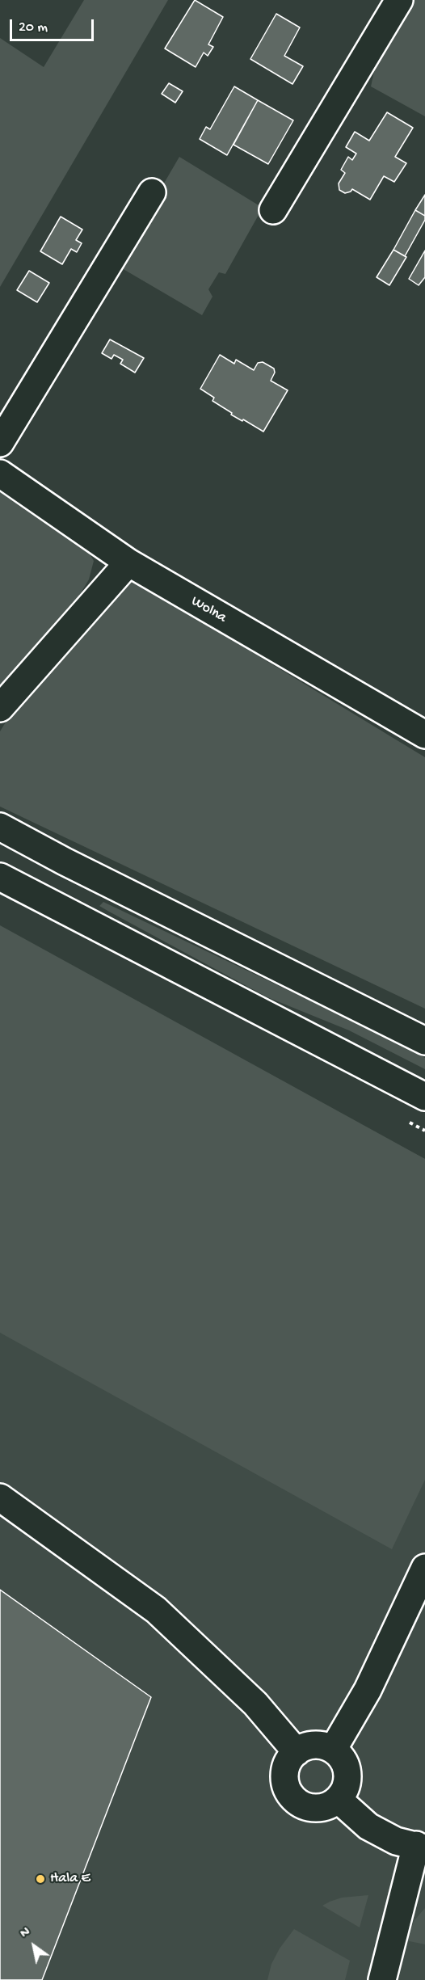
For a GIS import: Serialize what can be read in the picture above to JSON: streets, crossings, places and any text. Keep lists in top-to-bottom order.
{
  "streets": {
    "street": ["Wolna"]
  },
  "places": ["Hala E"],
  "scale_bar": "20 m",
  "north": "top left"
}
